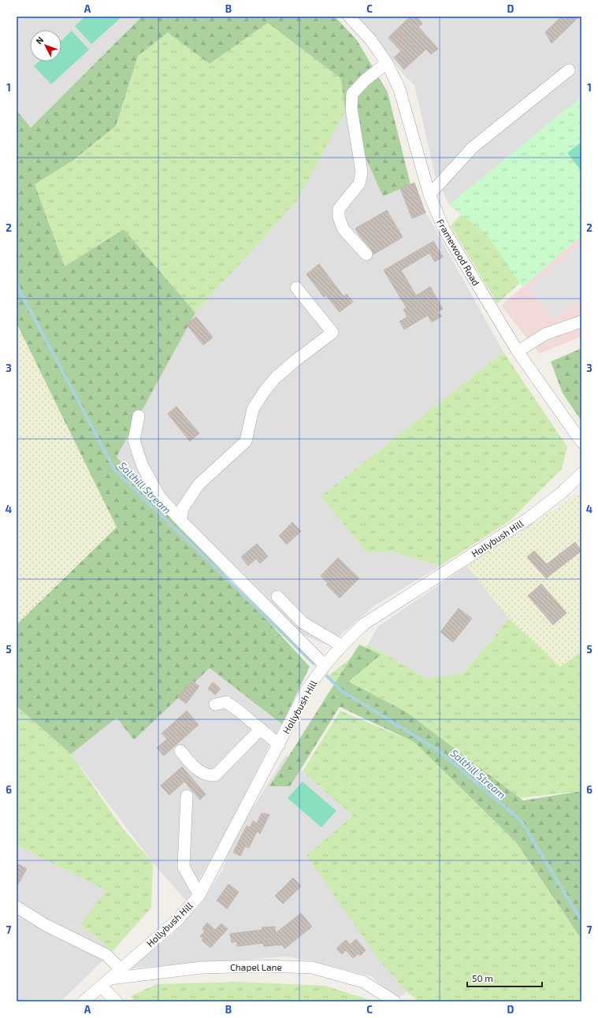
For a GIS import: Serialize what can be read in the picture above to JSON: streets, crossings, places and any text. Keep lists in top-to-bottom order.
{
  "streets": {
    "street": ["Framewood Road", "Hollybush Hill", "Chapel Lane"]
  },
  "crossings": [
    ["Hollybush Hill", "Chapel Lane"]
  ],
  "water": ["Salthill Stream"],
  "scale_bar": "50 m",
  "north": "top left",
  "grid": {
    "columns": [
      "A",
      "B",
      "C",
      "D"
    ],
    "rows": [
      "1",
      "2",
      "3",
      "4",
      "5",
      "6",
      "7"
    ]
  }
}
